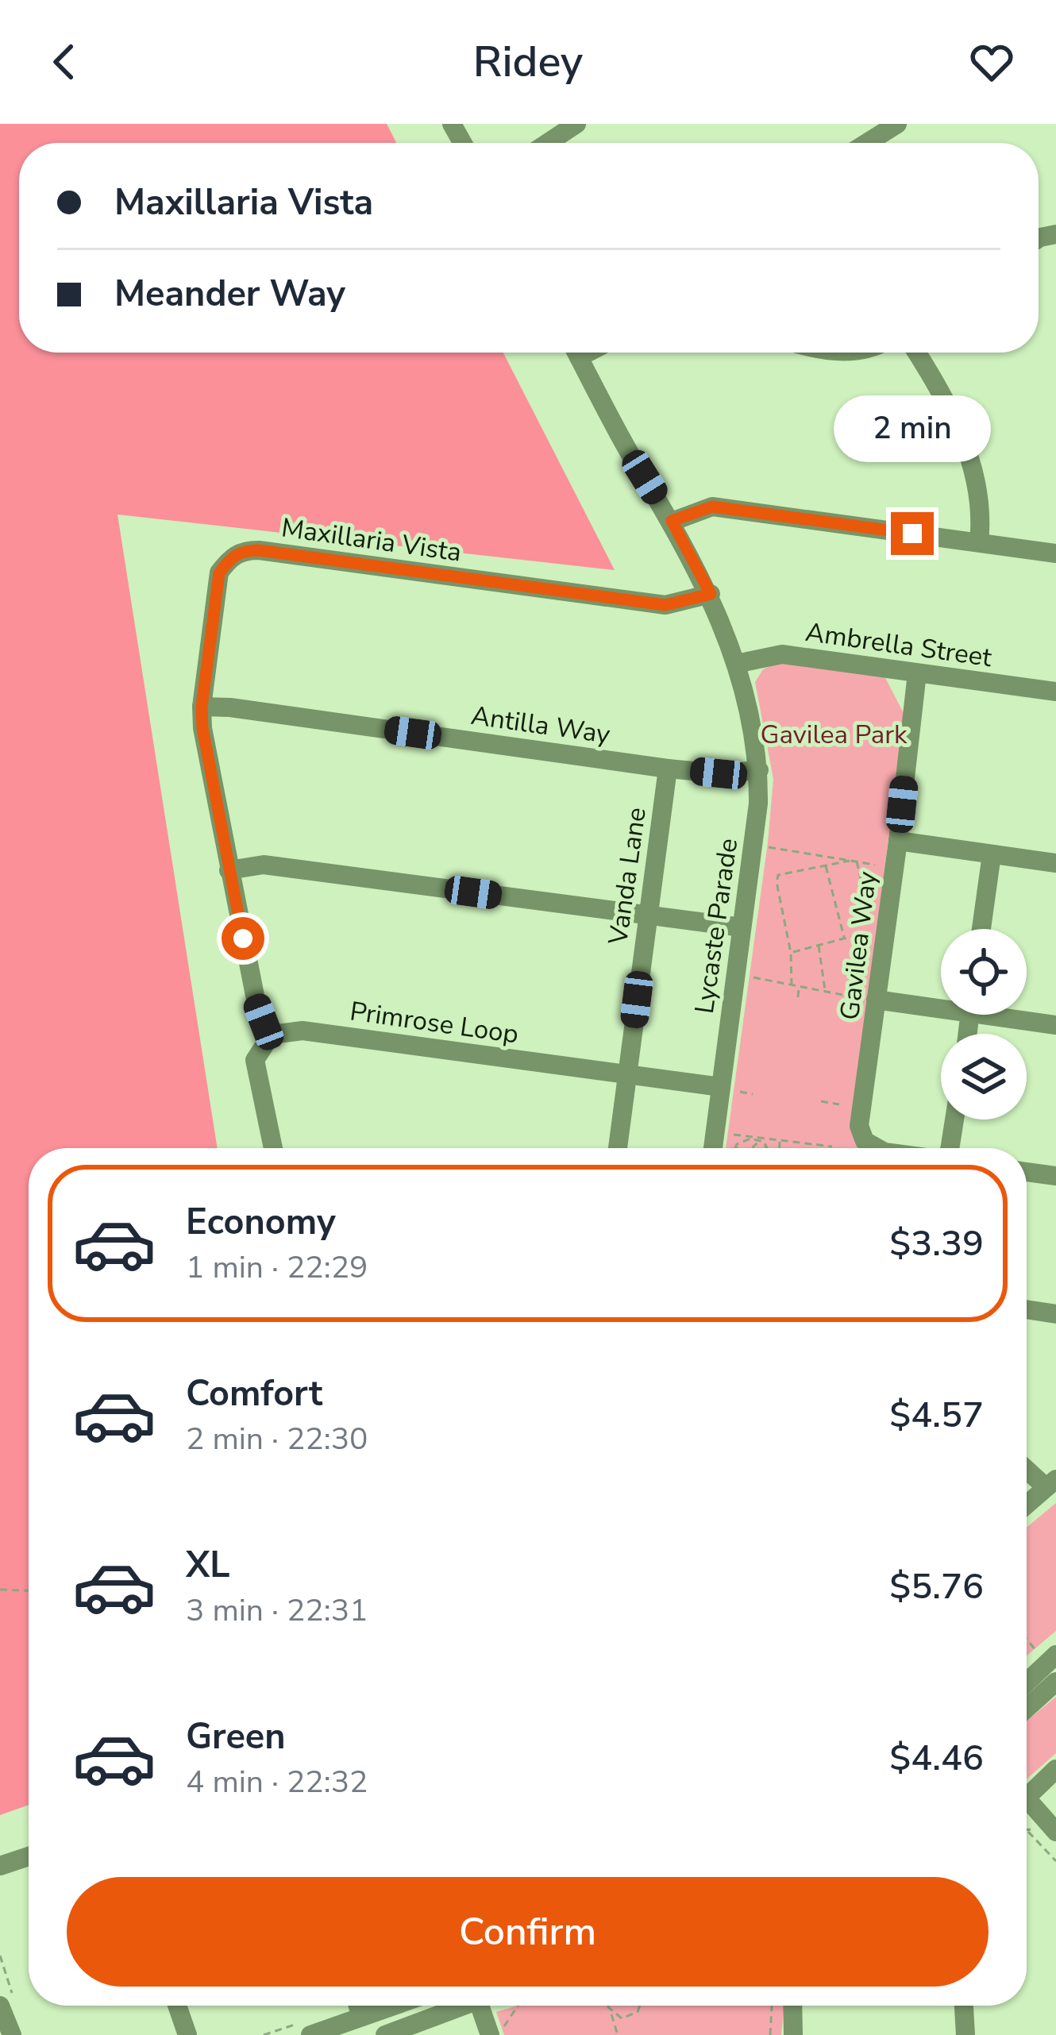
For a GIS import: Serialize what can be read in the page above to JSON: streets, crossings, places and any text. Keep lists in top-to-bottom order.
{
  "streets": {
    "street": [
      "Maxillaria Vista",
      "Ambrella Street",
      "Antilla Way",
      "Vanda Lane",
      "Lycaste Parade",
      "Gavilea Way",
      "Primrose Loop"
    ]
  },
  "crossings": [
    ["Maxillaria Vista", "Antilla Way"],
    ["Maxillaria Vista", "Lycaste Parade"],
    ["Maxillaria Vista", "Primrose Loop"],
    ["Ambrella Street", "Lycaste Parade"],
    ["Ambrella Street", "Gavilea Way"],
    ["Antilla Way", "Vanda Lane"],
    ["Antilla Way", "Lycaste Parade"],
    ["Vanda Lane", "Primrose Loop"],
    ["Lycaste Parade", "Primrose Loop"]
  ],
  "parks": ["Gavilea Park"],
  "page": {
    "header": "Ridey",
    "banner": ["Maxillaria Vista", "Meander Way"],
    "bubble": "2 min",
    "list": [
      {
        "name": "Economy",
        "note": "1 min · 22:29",
        "value": "$3.39"
      },
      {
        "name": "Comfort",
        "note": "2 min · 22:30",
        "value": "$4.57"
      },
      {
        "name": "XL",
        "note": "3 min · 22:31",
        "value": "$5.76"
      },
      {
        "name": "Green",
        "note": "4 min · 22:32",
        "value": "$4.46"
      }
    ],
    "buttons": "Confirm"
  }
}
